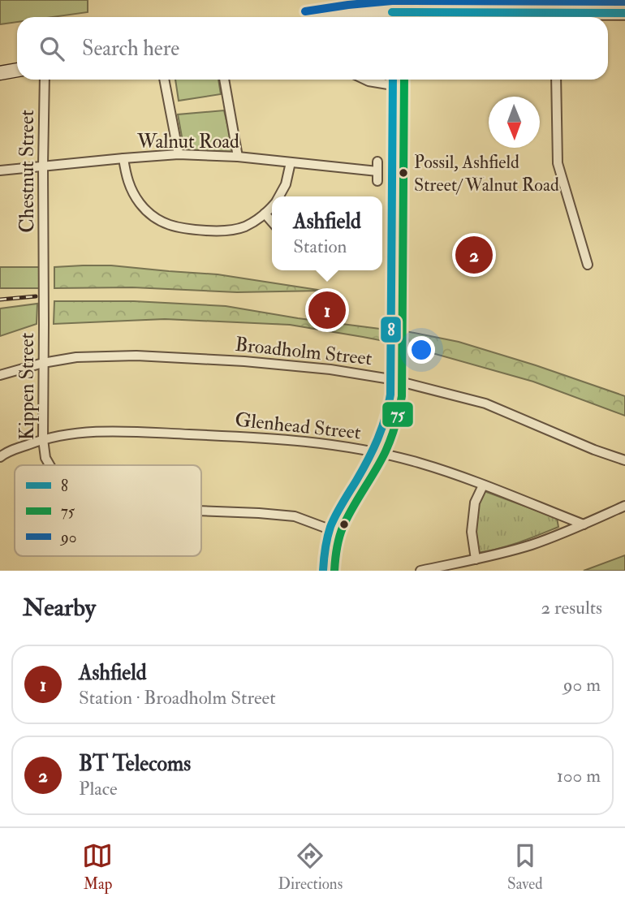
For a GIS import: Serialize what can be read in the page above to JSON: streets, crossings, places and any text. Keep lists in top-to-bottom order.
{
  "streets": {
    "street": [
      "Walnut Road",
      "Chestnut Street",
      "Broadholm Street",
      "Kippen Street",
      "Glenhead Street"
    ]
  },
  "crossings": [
    ["Walnut Road", "Chestnut Street"],
    ["Chestnut Street", "Kippen Street"],
    ["Broadholm Street", "Kippen Street"],
    ["Kippen Street", "Glenhead Street"]
  ],
  "places": ["Possil, Ashfield Street/ Walnut Road"],
  "lines": ["transit line 90", "transit line 8", "transit line 75"],
  "legend": ["8", "75", "90"],
  "north": "bottom",
  "page": {
    "search": "Search here",
    "popup": ["Ashfield", "Station"],
    "pins": ["2", "1"],
    "heading": ["Nearby", "2 results"],
    "list": [
      {
        "mark": "1",
        "name": "Ashfield",
        "note": "Station · Broadholm Street",
        "value": "90 m"
      },
      {
        "mark": "2",
        "name": "BT Telecoms",
        "note": "Place",
        "value": "100 m"
      }
    ],
    "nav": ["Map", "Directions", "Saved"]
  }
}
